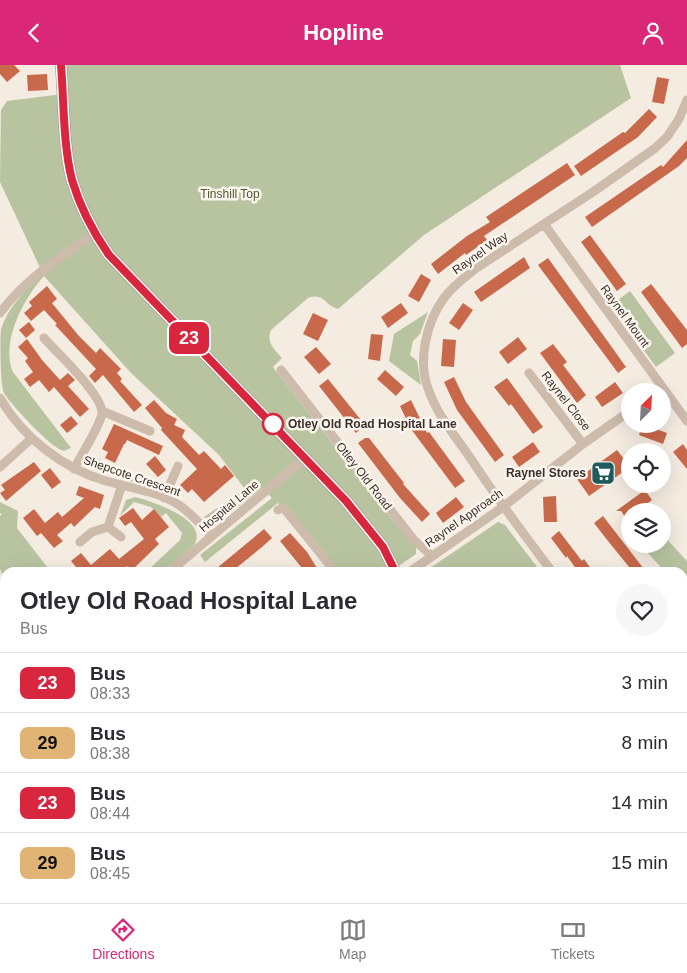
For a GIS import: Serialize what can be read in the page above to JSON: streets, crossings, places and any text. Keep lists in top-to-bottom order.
{
  "streets": {
    "street": [
      "Raynel Way",
      "Raynel Mount",
      "Raynel Close",
      "Shepcote Crescent",
      "Otley Old Road",
      "Hospital Lane",
      "Raynel Approach"
    ]
  },
  "crossings": [
    ["Raynel Way", "Raynel Mount"],
    ["Raynel Way", "Raynel Approach"],
    ["Raynel Close", "Raynel Approach"],
    ["Shepcote Crescent", "Hospital Lane"],
    ["Otley Old Road", "Raynel Approach"]
  ],
  "parks": ["Tinshill Top"],
  "places": {
    "other": ["Otley Old Road Hospital Lane"],
    "supermarket": ["Raynel Stores"]
  },
  "lines": ["bus line 23"],
  "north": "top right",
  "page": {
    "header": "Hopline",
    "on_map": "23",
    "heading": ["Otley Old Road Hospital Lane", "Bus"],
    "list": [
      {
        "mark": "23",
        "name": "Bus",
        "note": "08:33",
        "value": "3 min"
      },
      {
        "mark": "29",
        "name": "Bus",
        "note": "08:38",
        "value": "8 min"
      },
      {
        "mark": "23",
        "name": "Bus",
        "note": "08:44",
        "value": "14 min"
      },
      {
        "mark": "29",
        "name": "Bus",
        "note": "08:45",
        "value": "15 min"
      }
    ],
    "tabs": ["Directions", "Map", "Tickets"]
  }
}
